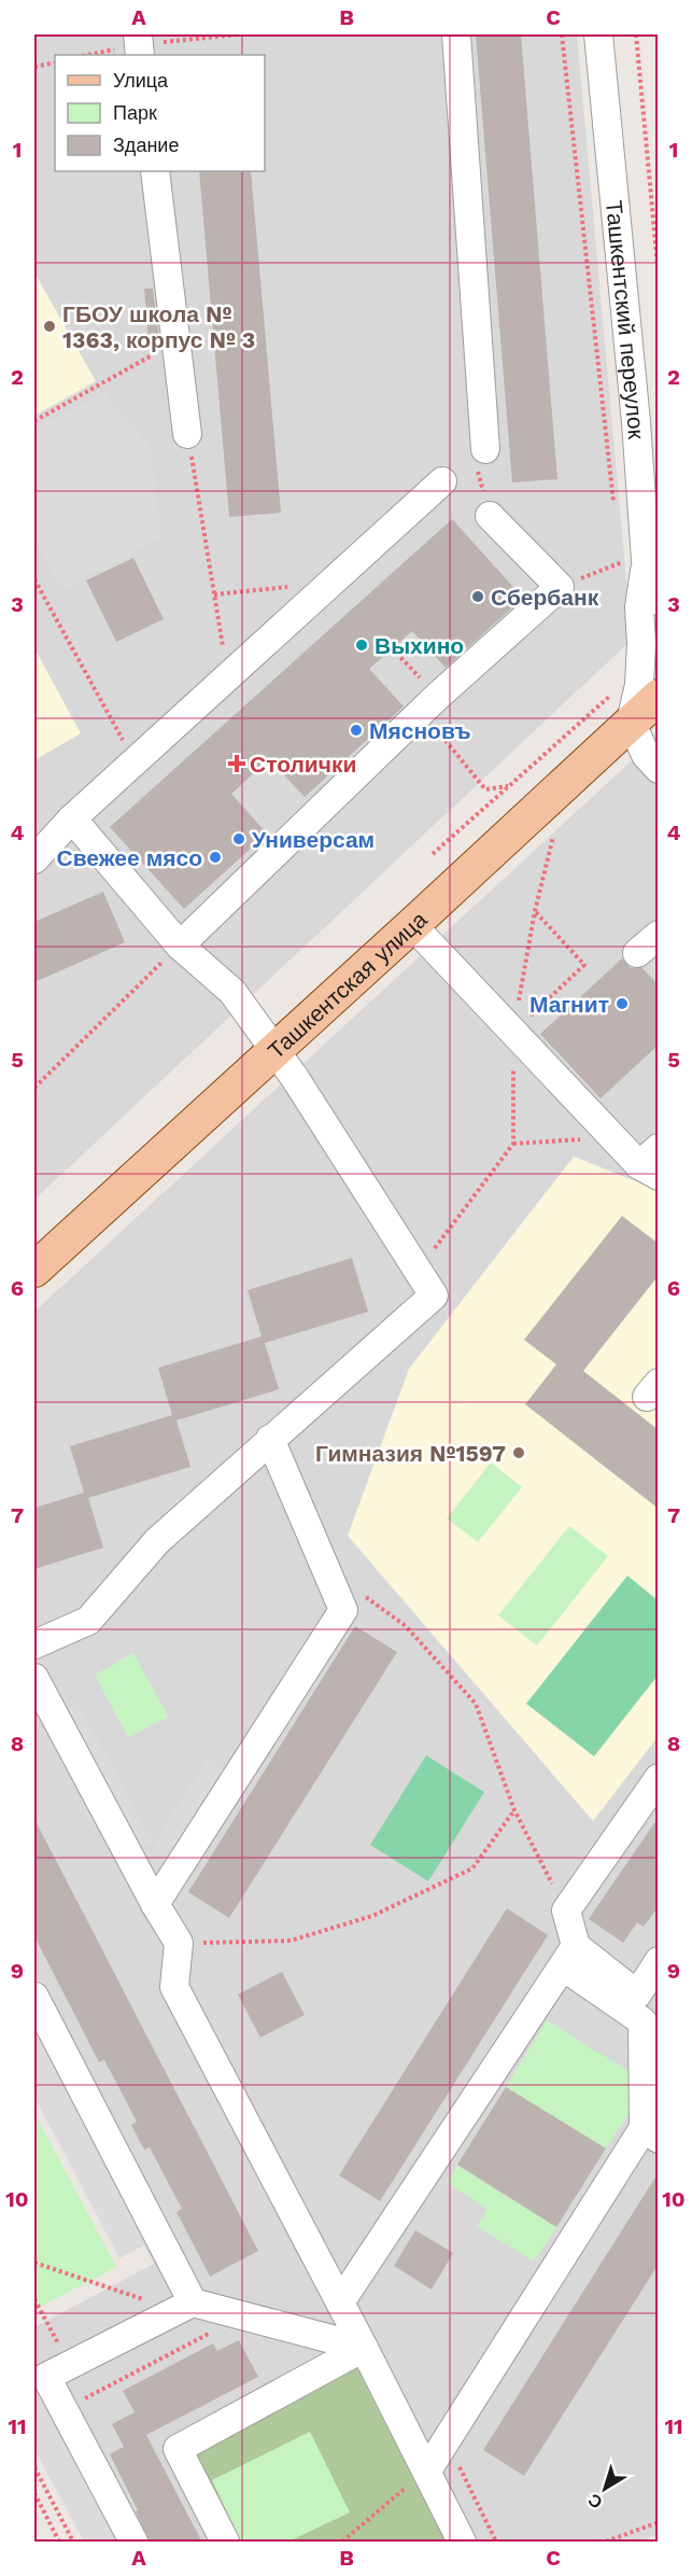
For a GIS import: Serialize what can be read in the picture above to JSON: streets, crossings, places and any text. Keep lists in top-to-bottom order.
{
  "streets": {
    "main road": ["Ташкентская улица"],
    "street": ["Ташкентский переулок"]
  },
  "places": {
    "other": [
      "ГБОУ школа № 1363, корпус № 3",
      "Сбербанк",
      "Выхино",
      "Мясновъ",
      "Универсам",
      "Свежее мясо",
      "Магнит",
      "Гимназия №1597"
    ],
    "health": ["Столички"]
  },
  "legend": ["Улица", "Парк", "Здание"],
  "north": "bottom left",
  "grid": {
    "columns": ["A", "B", "C"],
    "rows": [
      "1",
      "2",
      "3",
      "4",
      "5",
      "6",
      "7",
      "8",
      "9",
      "10",
      "11"
    ]
  }
}
